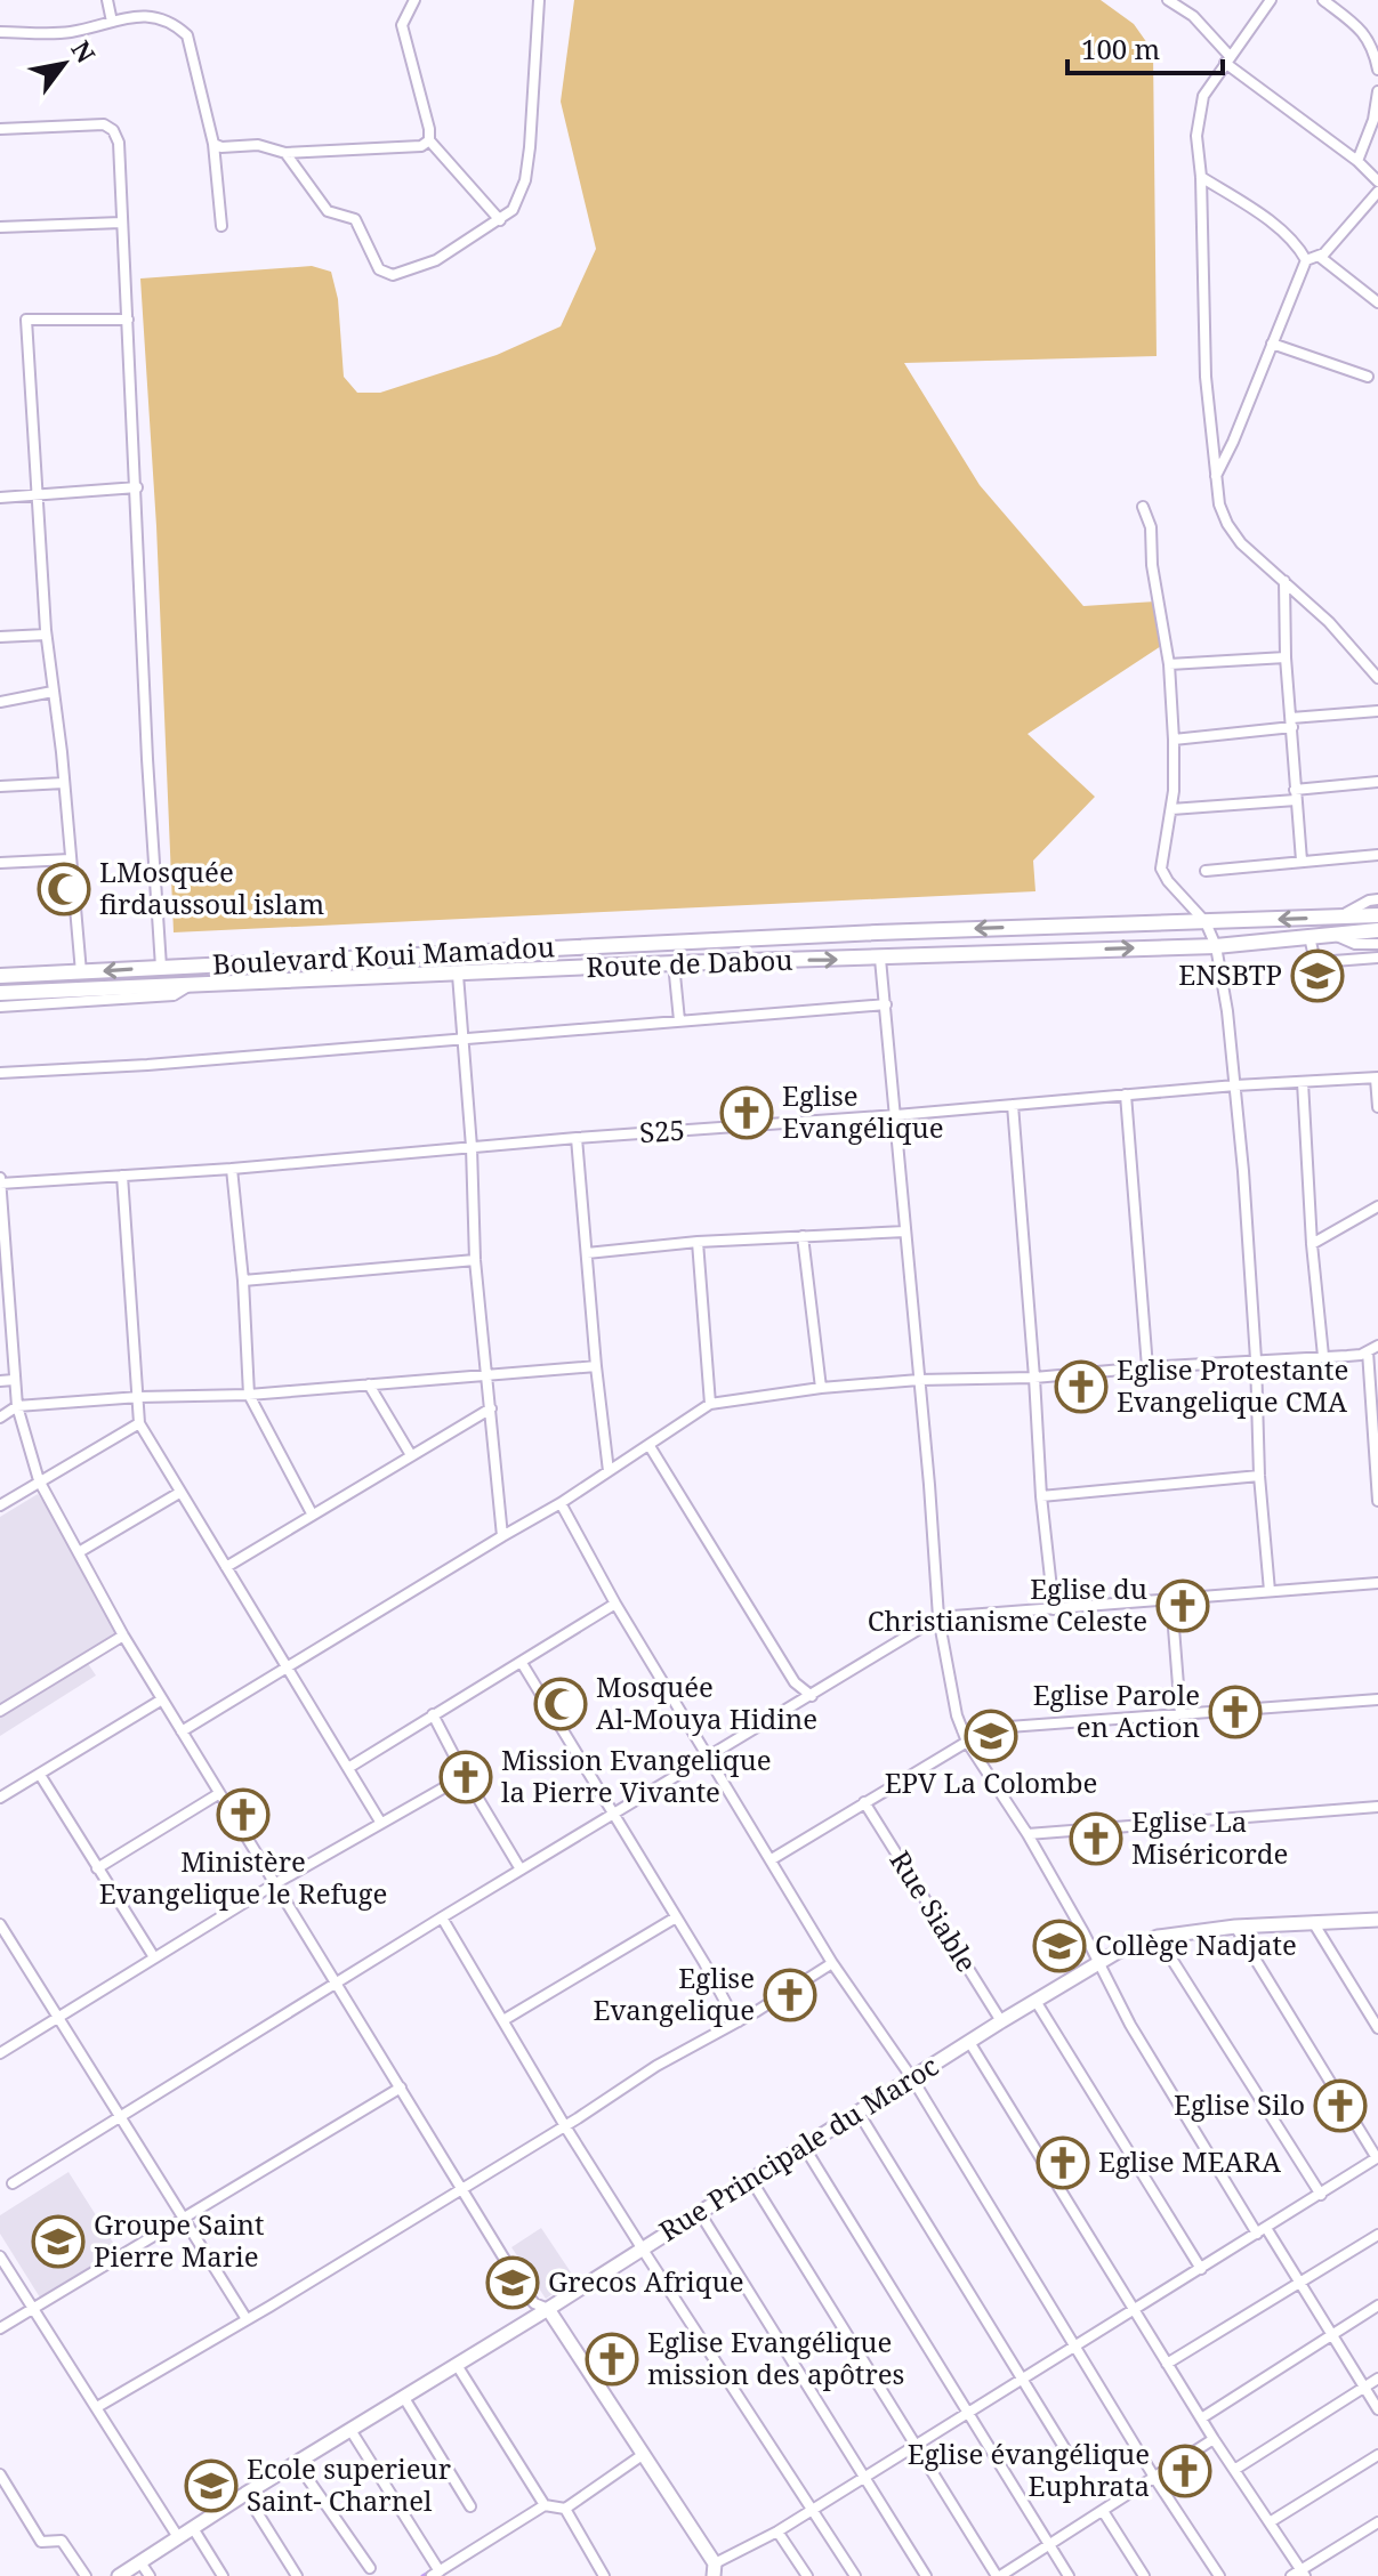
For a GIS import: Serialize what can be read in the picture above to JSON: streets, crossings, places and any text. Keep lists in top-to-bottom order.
{
  "streets": {
    "main road": ["Boulevard Koui Mamadou", "Route de Dabou"],
    "street": ["S25", "Rue Siable", "Rue Principale du Maroc"]
  },
  "crossings": [
    ["Rue Siable", "Rue Principale du Maroc"]
  ],
  "one_way": ["Boulevard Koui Mamadou", "Route de Dabou"],
  "places": {
    "mosque": ["LMosquée firdaussoul islam", "Mosquée Al-Mouya Hidine"],
    "school or university": [
      "ENSBTP",
      "EPV La Colombe",
      "Collège Nadjate",
      "Groupe Saint Pierre Marie",
      "Grecos Afrique",
      "Ecole superieur Saint- Charnel"
    ],
    "church": [
      "Eglise Evangélique",
      "Eglise Protestante Evangelique CMA",
      "Eglise du Christianisme Celeste",
      "Eglise Parole en Action",
      "Mission Evangelique la Pierre Vivante",
      "Ministère Evangelique le Refuge",
      "Eglise La Miséricorde",
      "Eglise Evangelique",
      "Eglise Silo",
      "Eglise MEARA",
      "Eglise Evangélique mission des apôtres",
      "Eglise évangélique Euphrata"
    ]
  },
  "scale_bar": "100 m",
  "north": "top right"
}
